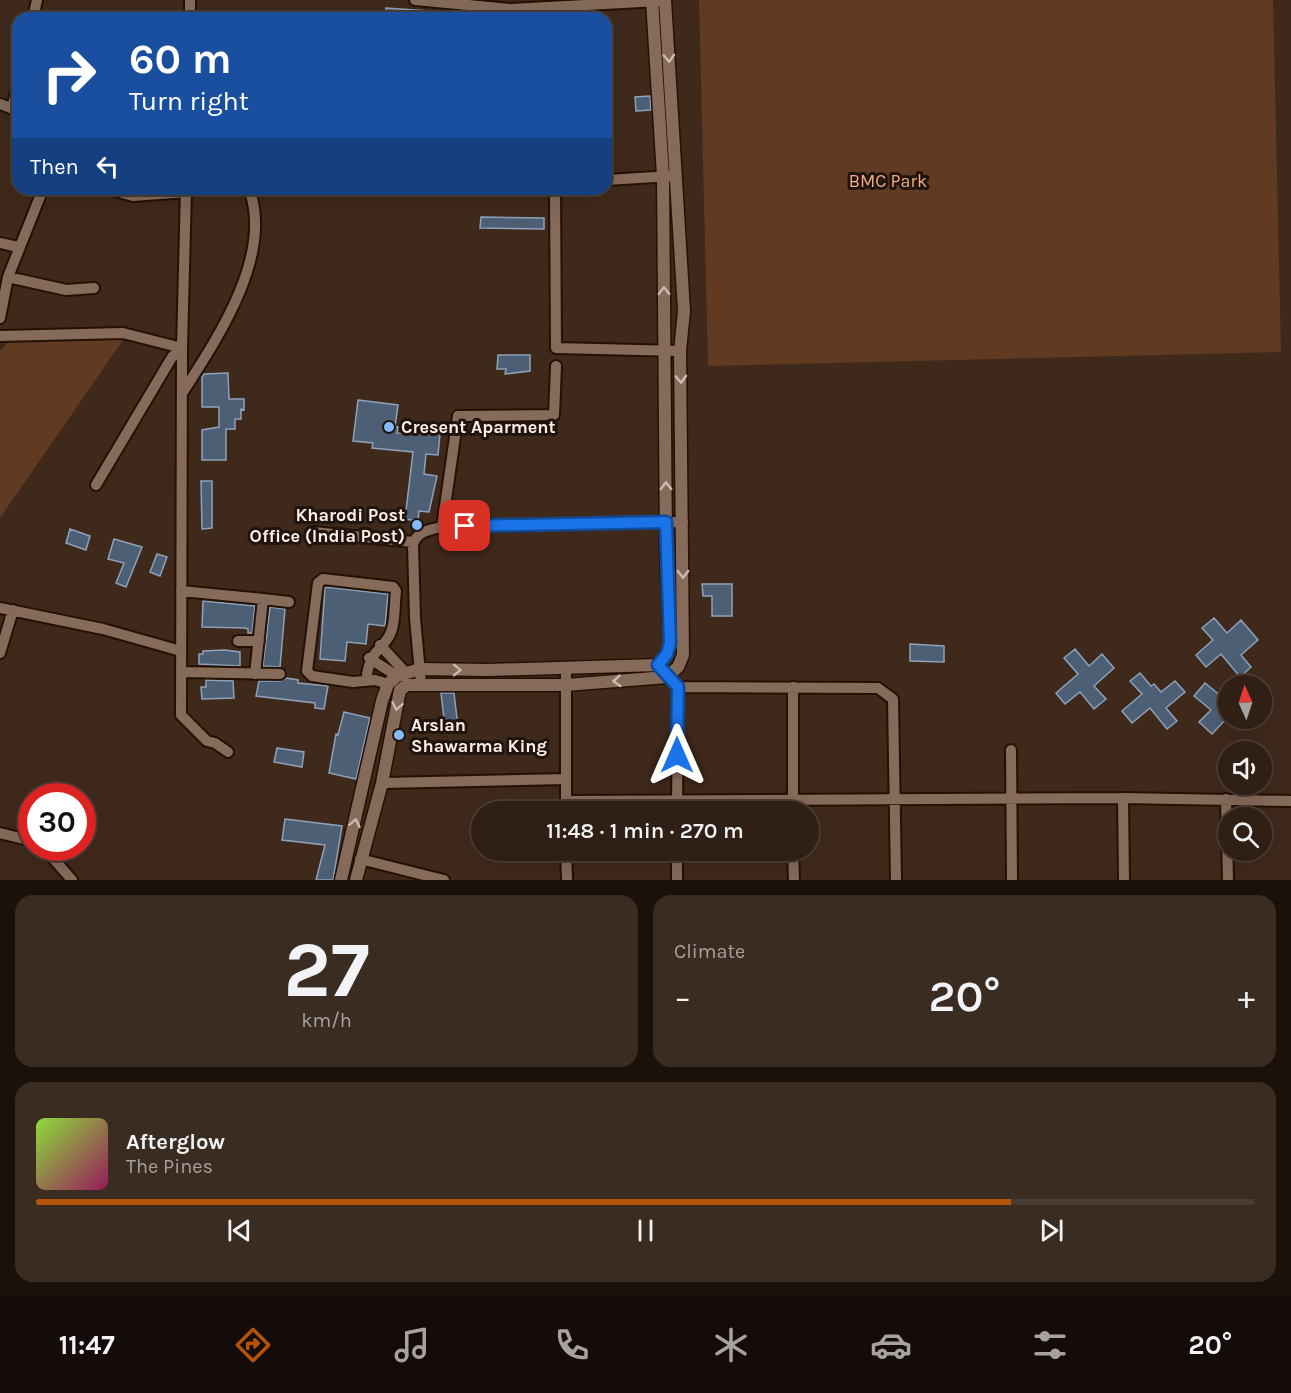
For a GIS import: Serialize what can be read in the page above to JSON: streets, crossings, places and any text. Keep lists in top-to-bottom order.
{
  "parks": ["BMC Park"],
  "places": ["Cresent Aparment", "Kharodi Post Office (India Post)", "Arslan Shawarma King"],
  "north": "top",
  "page": {
    "turn": ["60 m", "Turn right"],
    "then": "Then",
    "limit": "30",
    "trip": "11:48 · 1 min · 270 m",
    "tile": [
      ["27", "km/h"],
      "Climate"
    ],
    "heat": ["−", "20°", "+"],
    "song": ["Afterglow", "The Pines"],
    "tabs": ["11:47", "20°"]
  }
}
